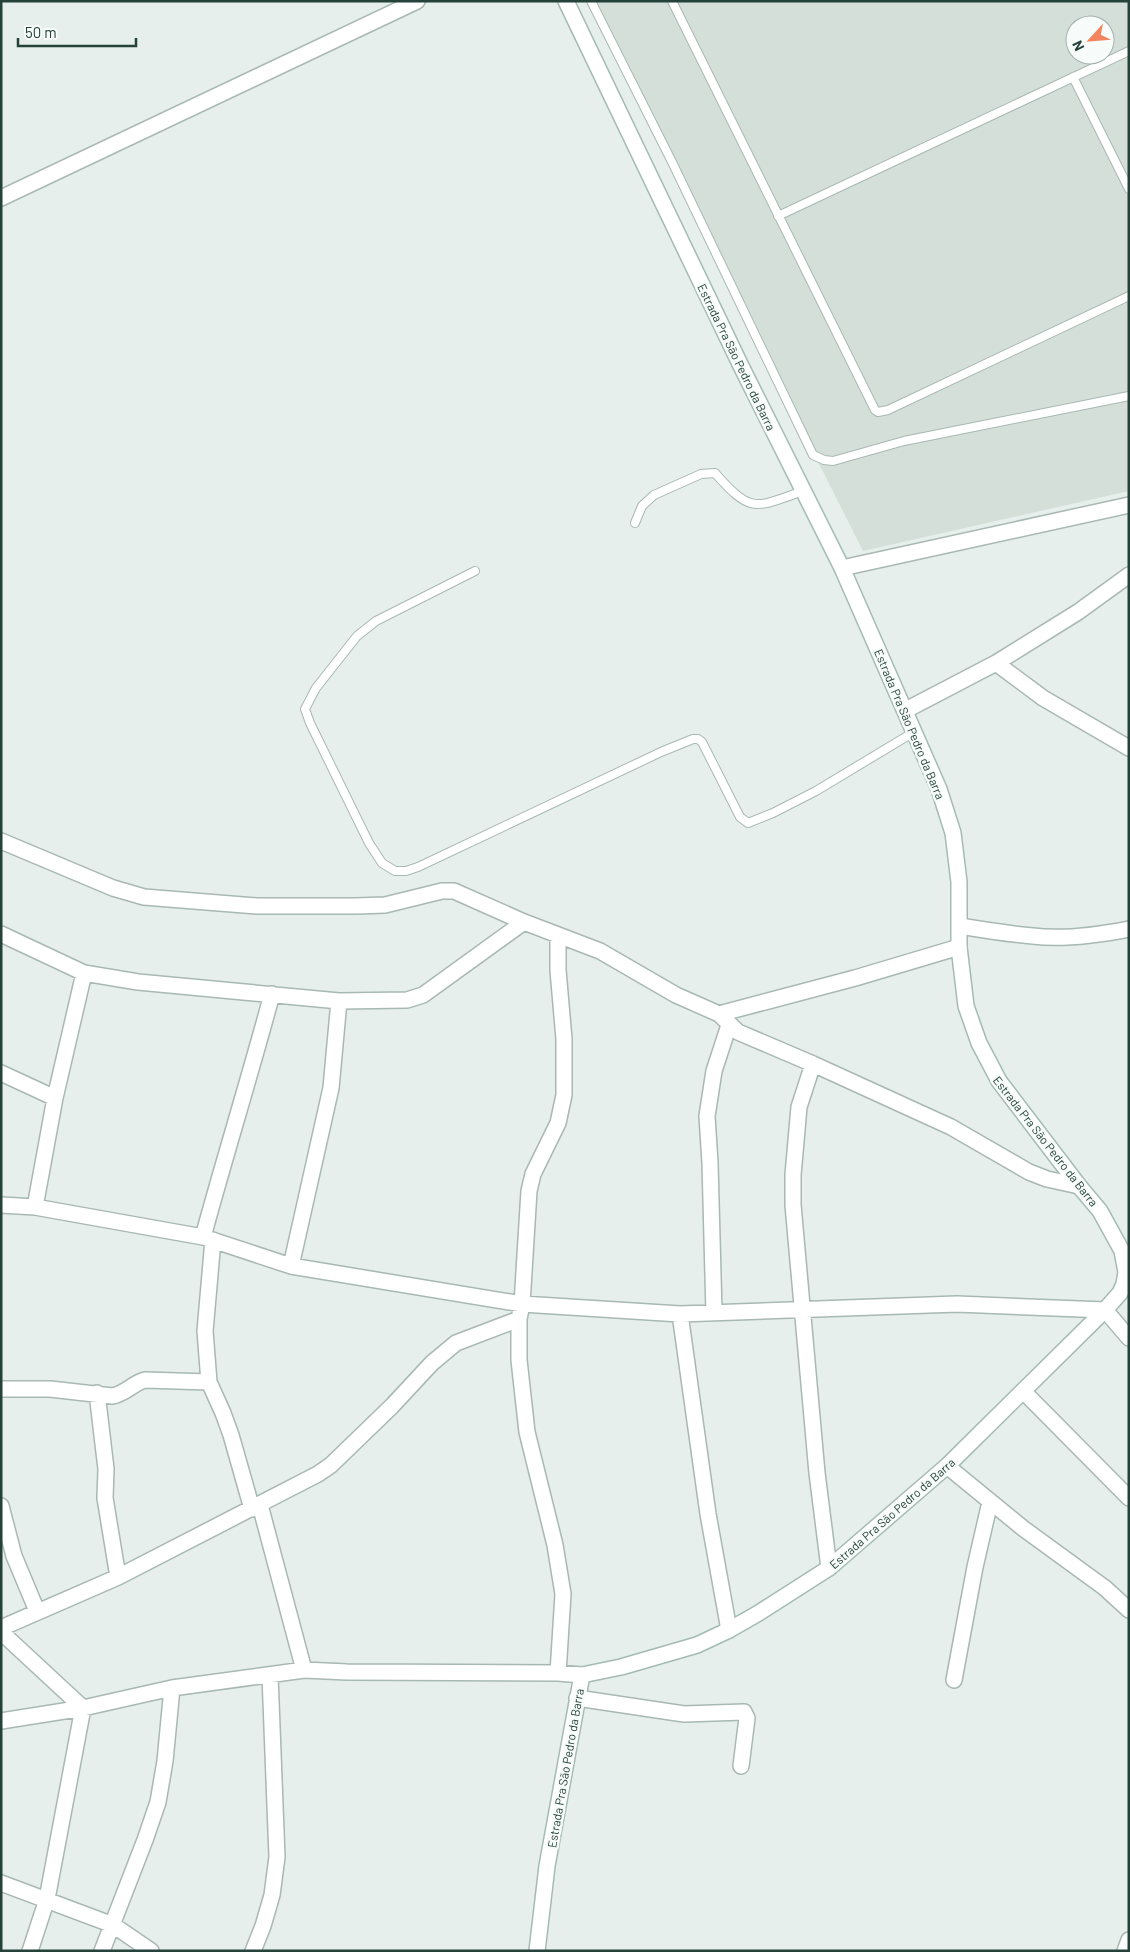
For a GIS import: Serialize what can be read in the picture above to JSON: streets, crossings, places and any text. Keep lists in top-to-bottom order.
{
  "streets": {
    "street": ["Estrada Pra São Pedro da Barra"]
  },
  "scale_bar": "50 m",
  "north": "bottom left"
}
